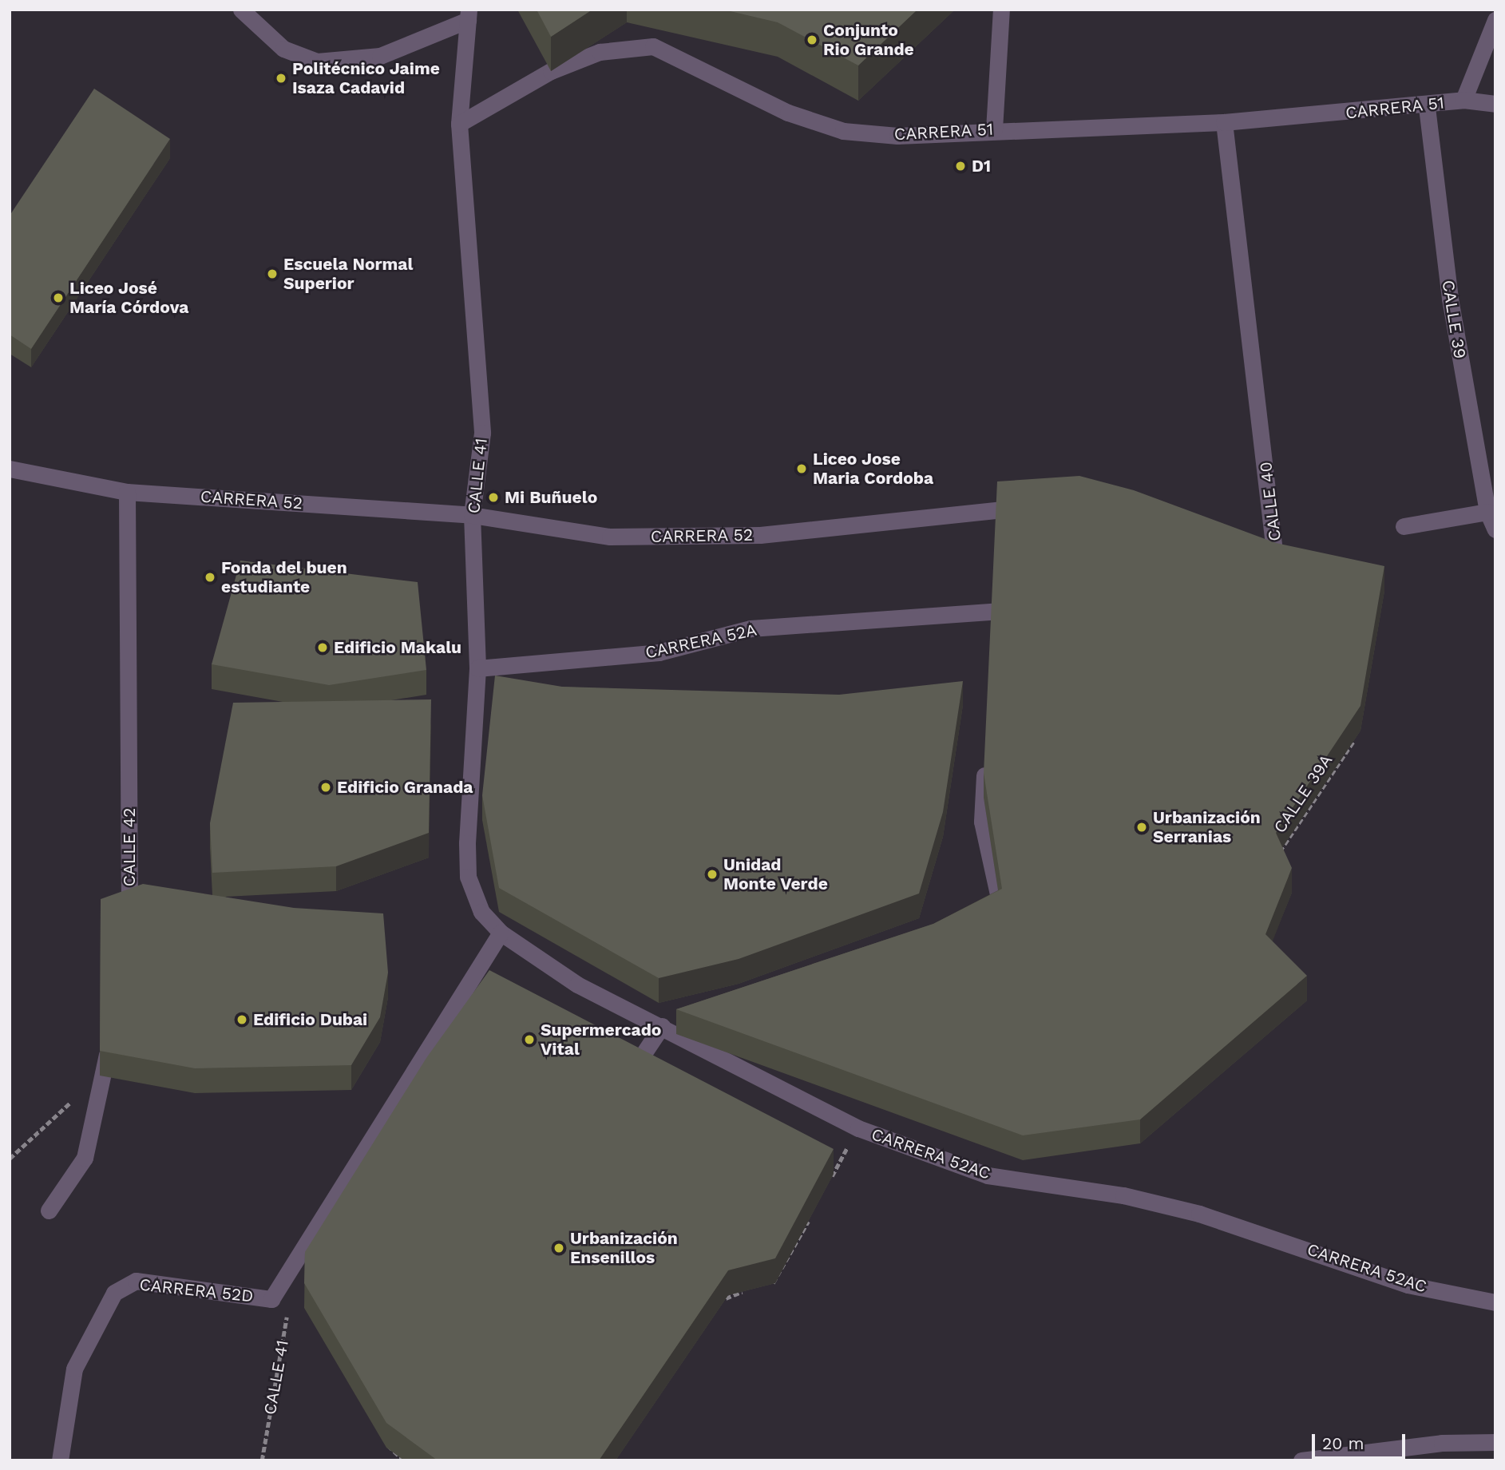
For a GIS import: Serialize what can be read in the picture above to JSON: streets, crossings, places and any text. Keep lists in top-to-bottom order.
{
  "streets": {
    "street": [
      "CARRERA 51",
      "CALLE 39",
      "CALLE 41",
      "CARRERA 52",
      "CALLE 40",
      "CARRERA 52A",
      "CALLE 42",
      "CARRERA 52AC",
      "CARRERA 52D"
    ],
    "path": ["CALLE 39A"]
  },
  "crossings": [
    ["CARRERA 51", "CALLE 39"],
    ["CARRERA 51", "CALLE 41"],
    ["CARRERA 51", "CALLE 40"],
    ["CALLE 41", "CARRERA 52"],
    ["CALLE 41", "CARRERA 52A"],
    ["CALLE 41", "CARRERA 52AC"],
    ["CALLE 41", "CARRERA 52D"],
    ["CARRERA 52", "CALLE 42"]
  ],
  "places": [
    "Conjunto Rio Grande",
    "Politécnico Jaime Isaza Cadavid",
    "D1",
    "Escuela Normal Superior",
    "Liceo José María Córdova",
    "Liceo Jose Maria Cordoba",
    "Mi Buñuelo",
    "Fonda del buen estudiante",
    "Edificio Makalu",
    "Edificio Granada",
    "Urbanización Serranias",
    "Unidad Monte Verde",
    "Edificio Dubai",
    "Supermercado Vital",
    "Urbanización Ensenillos"
  ],
  "scale_bar": "20 m"
}
